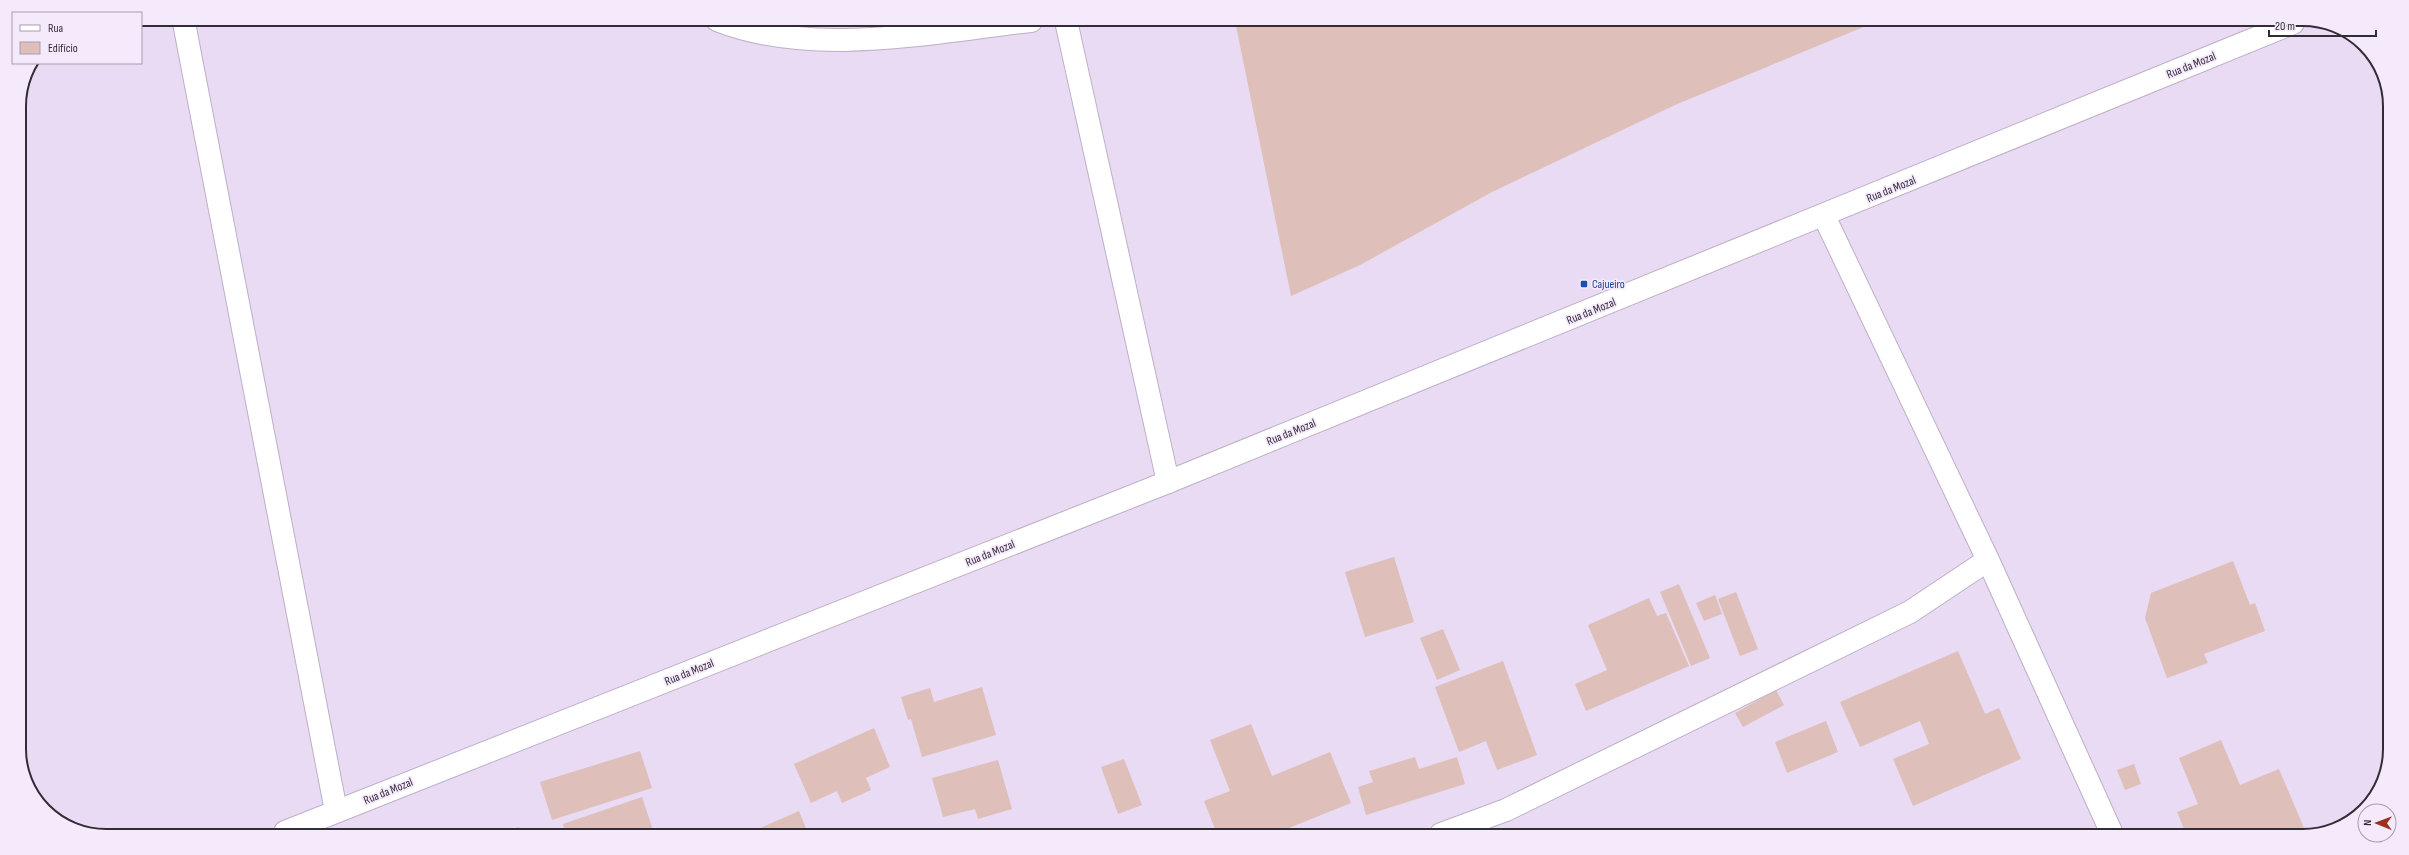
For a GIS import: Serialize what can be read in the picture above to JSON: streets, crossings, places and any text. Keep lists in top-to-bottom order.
{
  "streets": {
    "street": ["Rua da Mozal"]
  },
  "places": {
    "transit": ["Cajueiro"]
  },
  "legend": ["Rua", "Edifício"],
  "scale_bar": "20 m",
  "north": "left"
}
